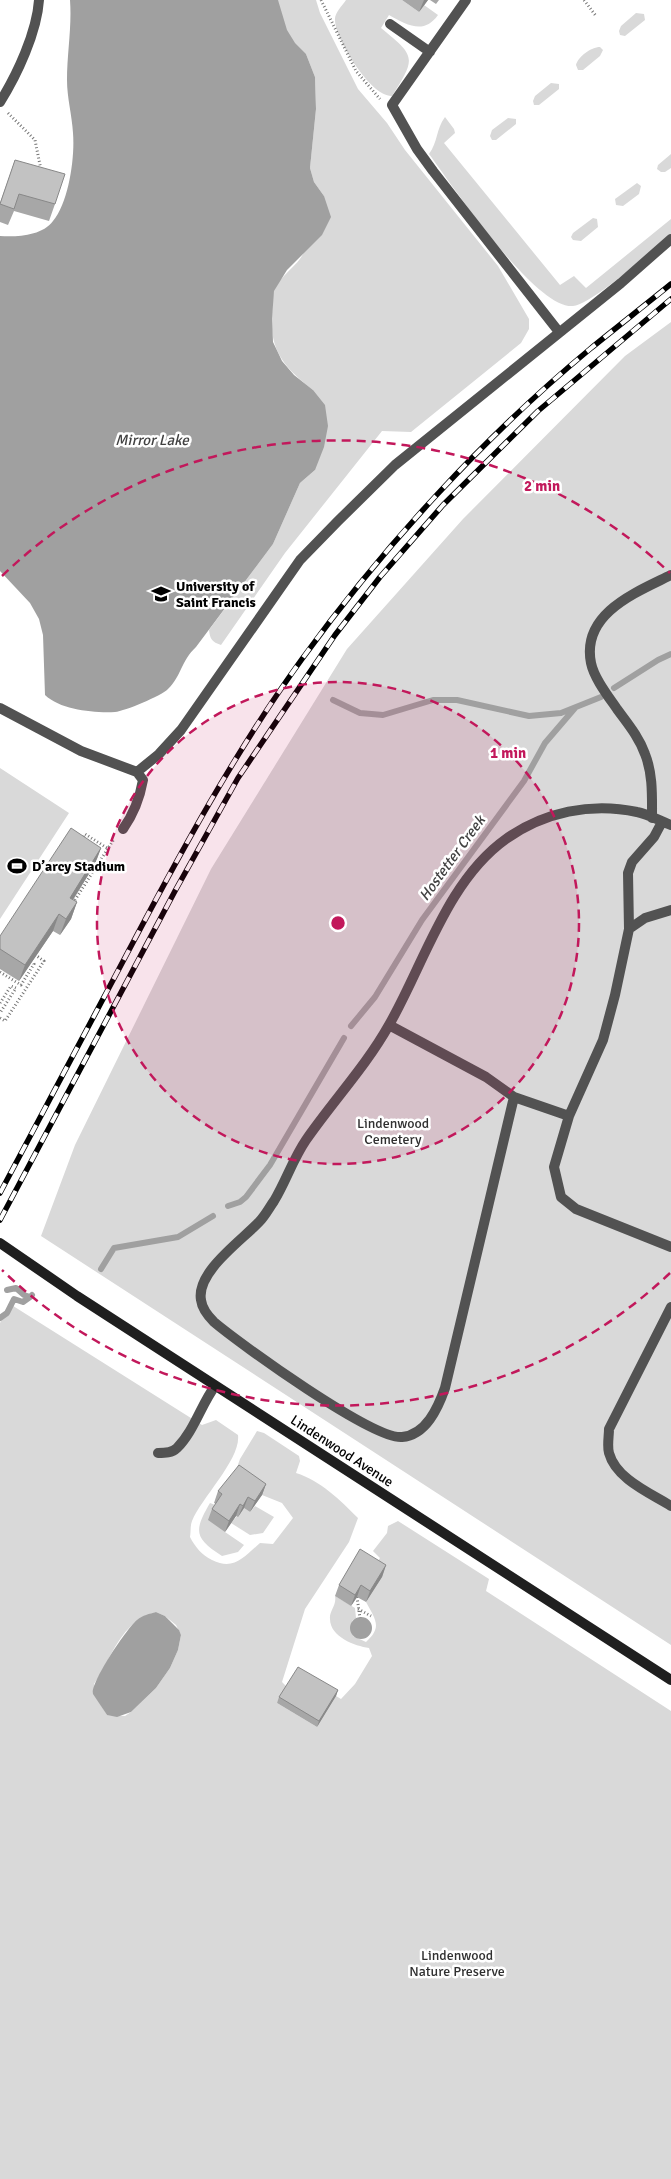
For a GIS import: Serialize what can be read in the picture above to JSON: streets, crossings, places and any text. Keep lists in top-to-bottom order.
{
  "streets": {
    "street": ["Lindenwood Avenue"]
  },
  "water": ["Mirror Lake", "Hostetter Creek"],
  "parks": ["Lindenwood Cemetery", "Lindenwood Nature Preserve"],
  "places": {
    "school or university": ["University of Saint Francis"],
    "sports": ["D’arcy Stadium"]
  },
  "rings": ["2 min", "1 min"]
}
